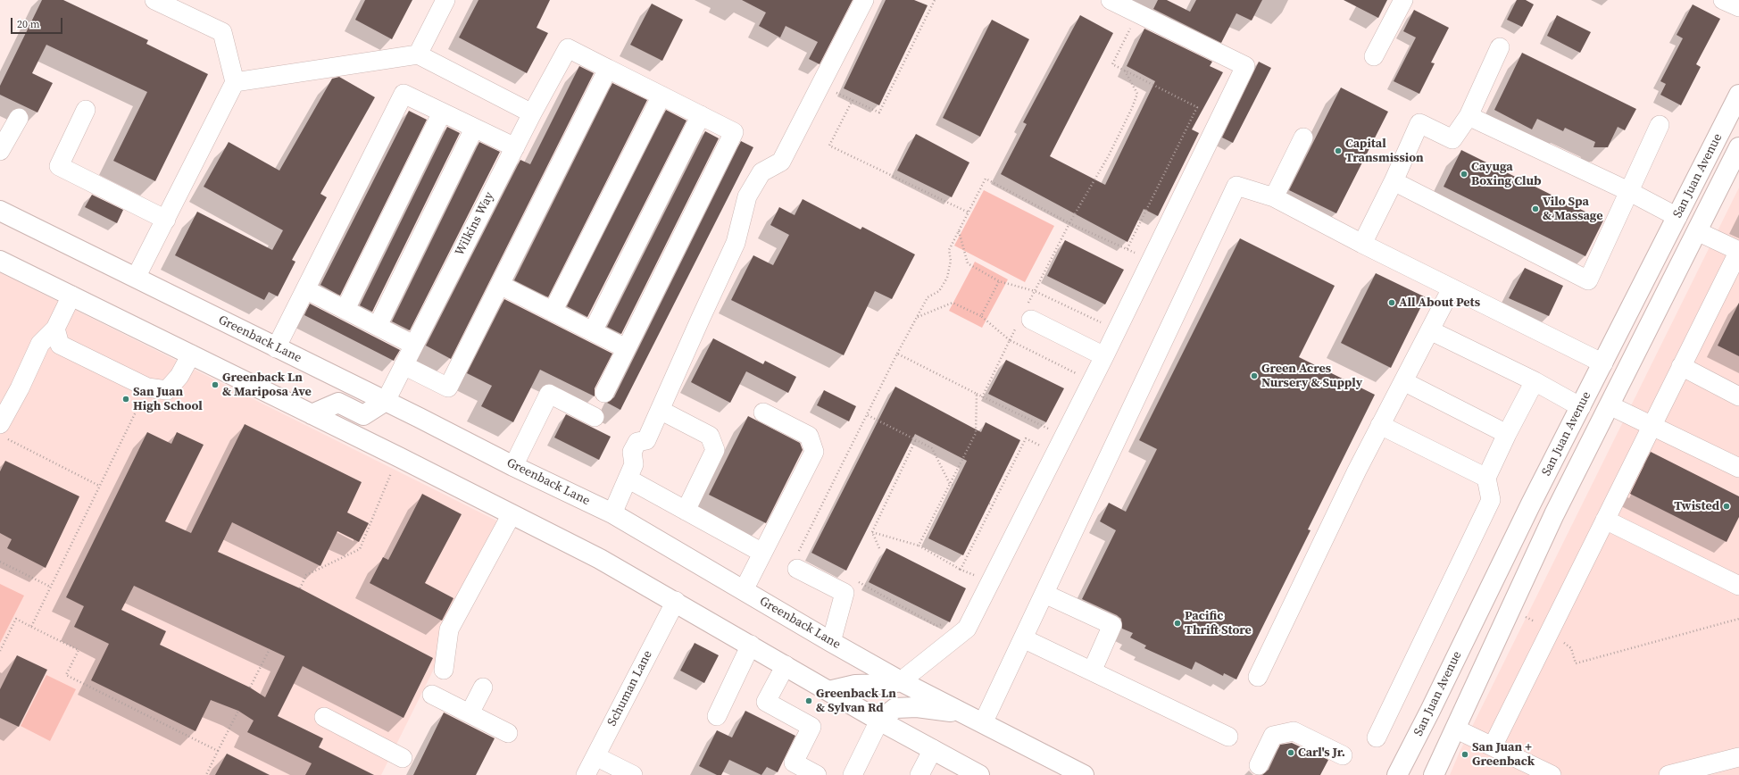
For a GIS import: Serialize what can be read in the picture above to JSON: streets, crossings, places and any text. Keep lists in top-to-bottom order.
{
  "streets": {
    "main road": ["San Juan Avenue", "Greenback Lane"],
    "street": ["Wilkins Way", "Schuman Lane"]
  },
  "crossings": [
    ["Wilkins Way", "Greenback Lane"]
  ],
  "places": [
    "Capital Transmission",
    "Cayuga Boxing Club",
    "Vilo Spa & Massage",
    "All About Pets",
    "Green Acres Nursery & Supply",
    "Greenback Ln & Mariposa Ave",
    "San Juan High School",
    "Twisted",
    "Pacific Thrift Store",
    "Greenback Ln & Sylvan Rd",
    "Carl's Jr.",
    "San Juan + Greenback"
  ],
  "scale_bar": "20 m"
}
